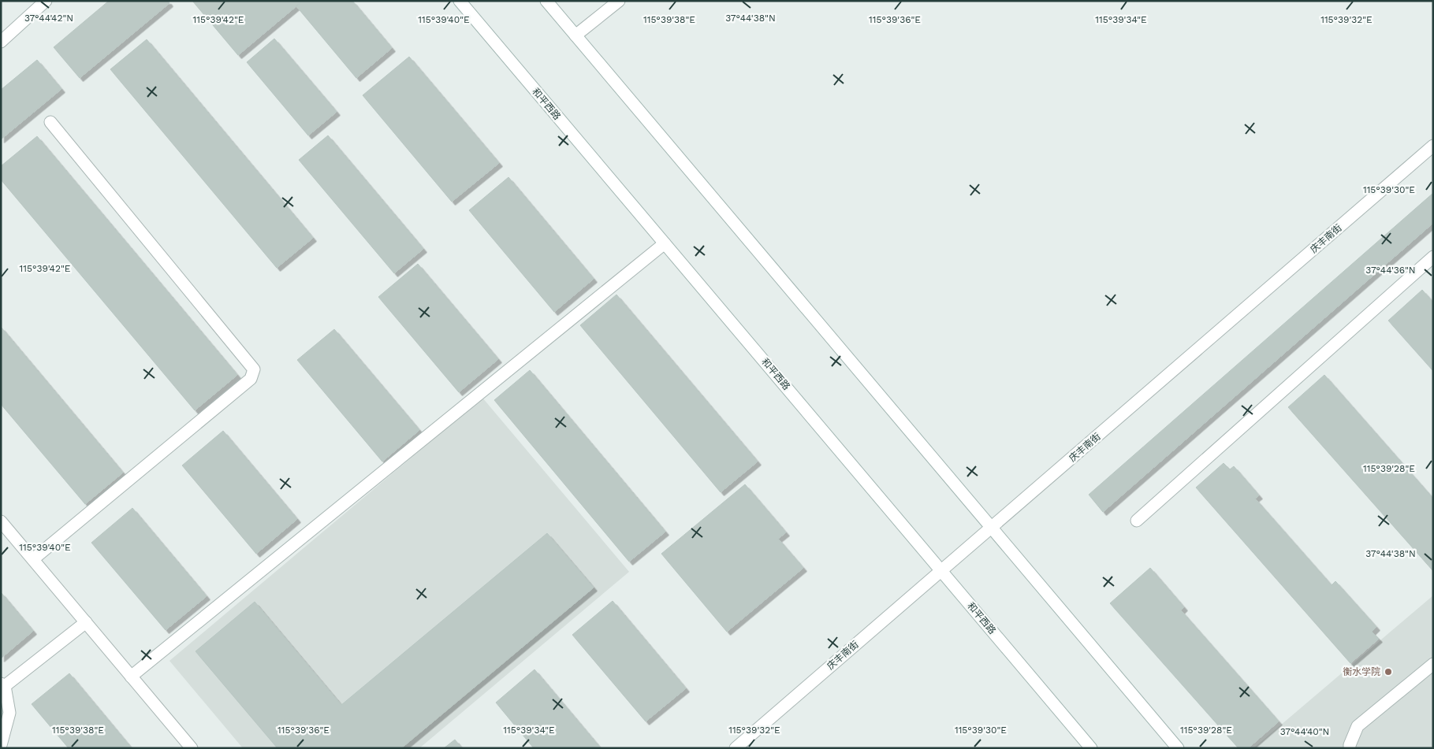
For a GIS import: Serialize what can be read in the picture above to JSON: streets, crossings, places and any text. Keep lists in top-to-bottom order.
{
  "streets": {
    "street": ["和平西路", "庆丰南街"]
  },
  "crossings": [
    ["和平西路", "庆丰南街"]
  ],
  "places": ["衡水学院"],
  "coordinates": [
    "37°44'42\"N",
    "37°44'38\"N",
    "115°39'42\"E",
    "115°39'40\"E",
    "115°39'38\"E",
    "115°39'36\"E",
    "115°39'34\"E",
    "115°39'32\"E",
    "115°39'30\"E",
    "37°44'36\"N",
    "115°39'28\"E",
    "37°44'40\"N"
  ]
}
